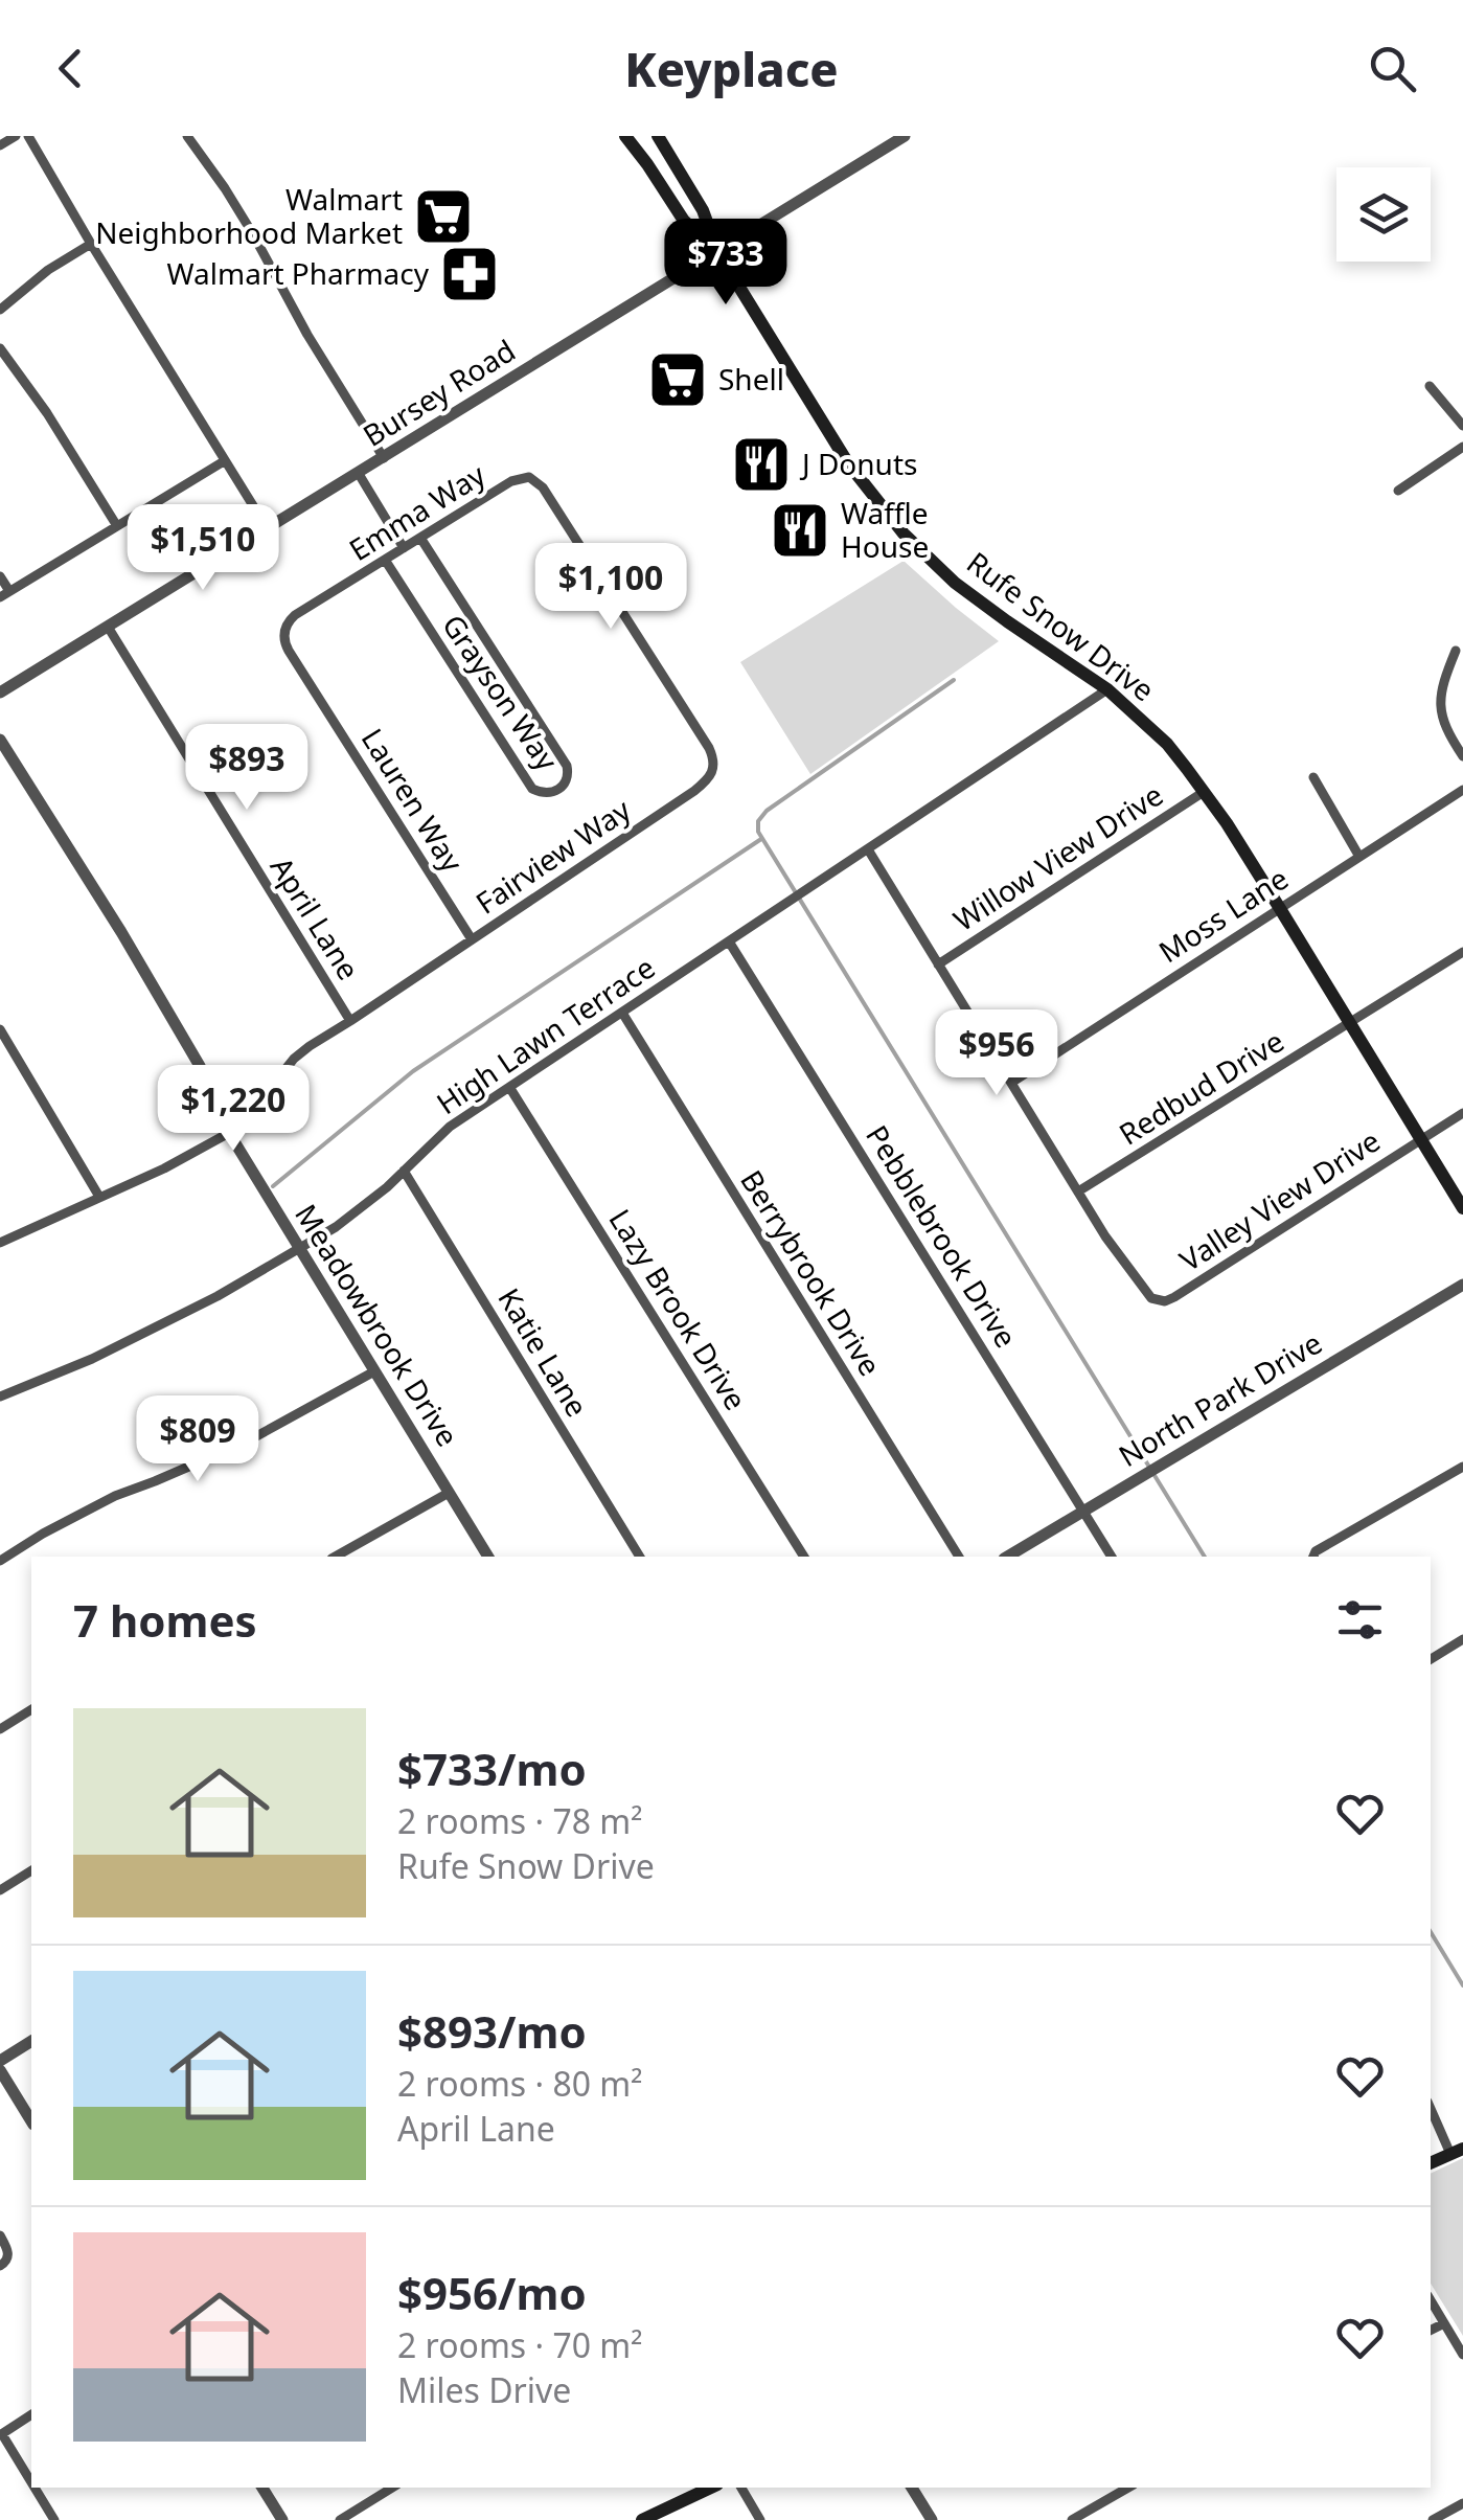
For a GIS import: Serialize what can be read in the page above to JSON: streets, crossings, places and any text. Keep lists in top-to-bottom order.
{
  "streets": {
    "main road": ["Rufe Snow Drive"],
    "street": [
      "Bursey Road",
      "Emma Way",
      "Grayson Way",
      "Lauren Way",
      "Fairview Way",
      "Willow View Drive",
      "Moss Lane",
      "April Lane",
      "High Lawn Terrace",
      "Redbud Drive",
      "Valley View Drive",
      "Pebblebrook Drive",
      "Berrybrook Drive",
      "Lazy Brook Drive",
      "Meadowbrook Drive",
      "Katie Lane",
      "North Park Drive"
    ]
  },
  "crossings": [
    ["Bursey Road", "Rufe Snow Drive"],
    ["Bursey Road", "April Lane"],
    ["Emma Way", "Grayson Way"],
    ["Emma Way", "Lauren Way"],
    ["Emma Way", "Fairview Way"],
    ["Rufe Snow Drive", "Willow View Drive"],
    ["Rufe Snow Drive", "Moss Lane"],
    ["Rufe Snow Drive", "High Lawn Terrace"],
    ["Rufe Snow Drive", "Redbud Drive"],
    ["Rufe Snow Drive", "Valley View Drive"],
    ["Lauren Way", "Fairview Way"],
    ["Fairview Way", "April Lane"],
    ["Fairview Way", "Meadowbrook Drive"],
    ["High Lawn Terrace", "Pebblebrook Drive"],
    ["High Lawn Terrace", "Berrybrook Drive"],
    ["High Lawn Terrace", "Lazy Brook Drive"],
    ["High Lawn Terrace", "Meadowbrook Drive"],
    ["High Lawn Terrace", "Katie Lane"],
    ["Redbud Drive", "Valley View Drive"],
    ["Pebblebrook Drive", "North Park Drive"]
  ],
  "places": {
    "supermarket": ["Walmart Neighborhood Market", "Shell"],
    "pharmacy": ["Walmart Pharmacy"],
    "restaurant": ["J Donuts", "Waffle House"]
  },
  "page": {
    "header": "Keyplace",
    "price": [
      "$733",
      "$1,510",
      "$1,100",
      "$893",
      "$956",
      "$1,220",
      "$809"
    ],
    "heading": "7 homes",
    "list": [
      {
        "name": "$733/mo",
        "note": "2 rooms · 78 m² · Rufe Snow Drive"
      },
      {
        "name": "$893/mo",
        "note": "2 rooms · 80 m² · April Lane"
      },
      {
        "name": "$956/mo",
        "note": "2 rooms · 70 m² · Miles Drive"
      }
    ]
  }
}
